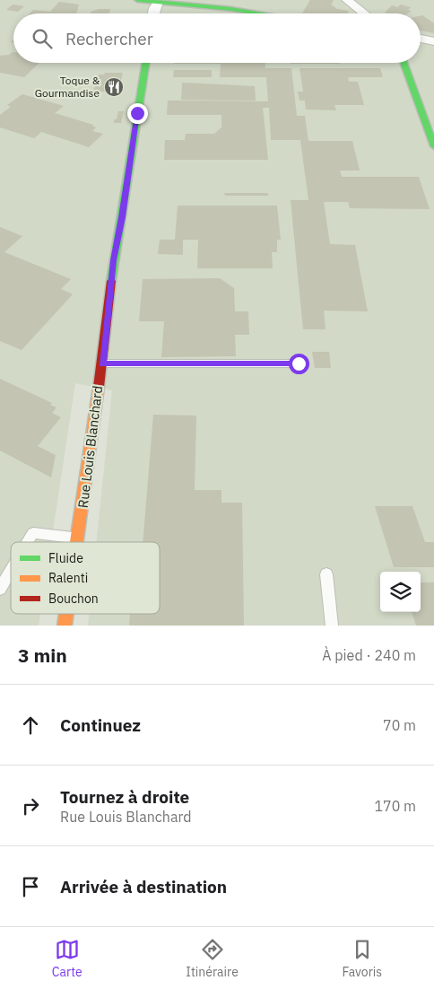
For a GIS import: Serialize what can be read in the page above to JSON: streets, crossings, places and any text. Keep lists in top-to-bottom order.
{
  "streets": {
    "street": ["Rue Louis Blanchard"]
  },
  "places": {
    "restaurant": ["Toque & Gourmandise"]
  },
  "legend": ["Fluide", "Ralenti", "Bouchon"],
  "page": {
    "search": "Rechercher",
    "heading": ["3 min", "À pied · 240 m"],
    "list": [
      ["Continuez", "70 m"],
      ["Tournez à droite", "Rue Louis Blanchard", "170 m"],
      "Arrivée à destination"
    ],
    "nav": ["Carte", "Itinéraire", "Favoris"]
  }
}
